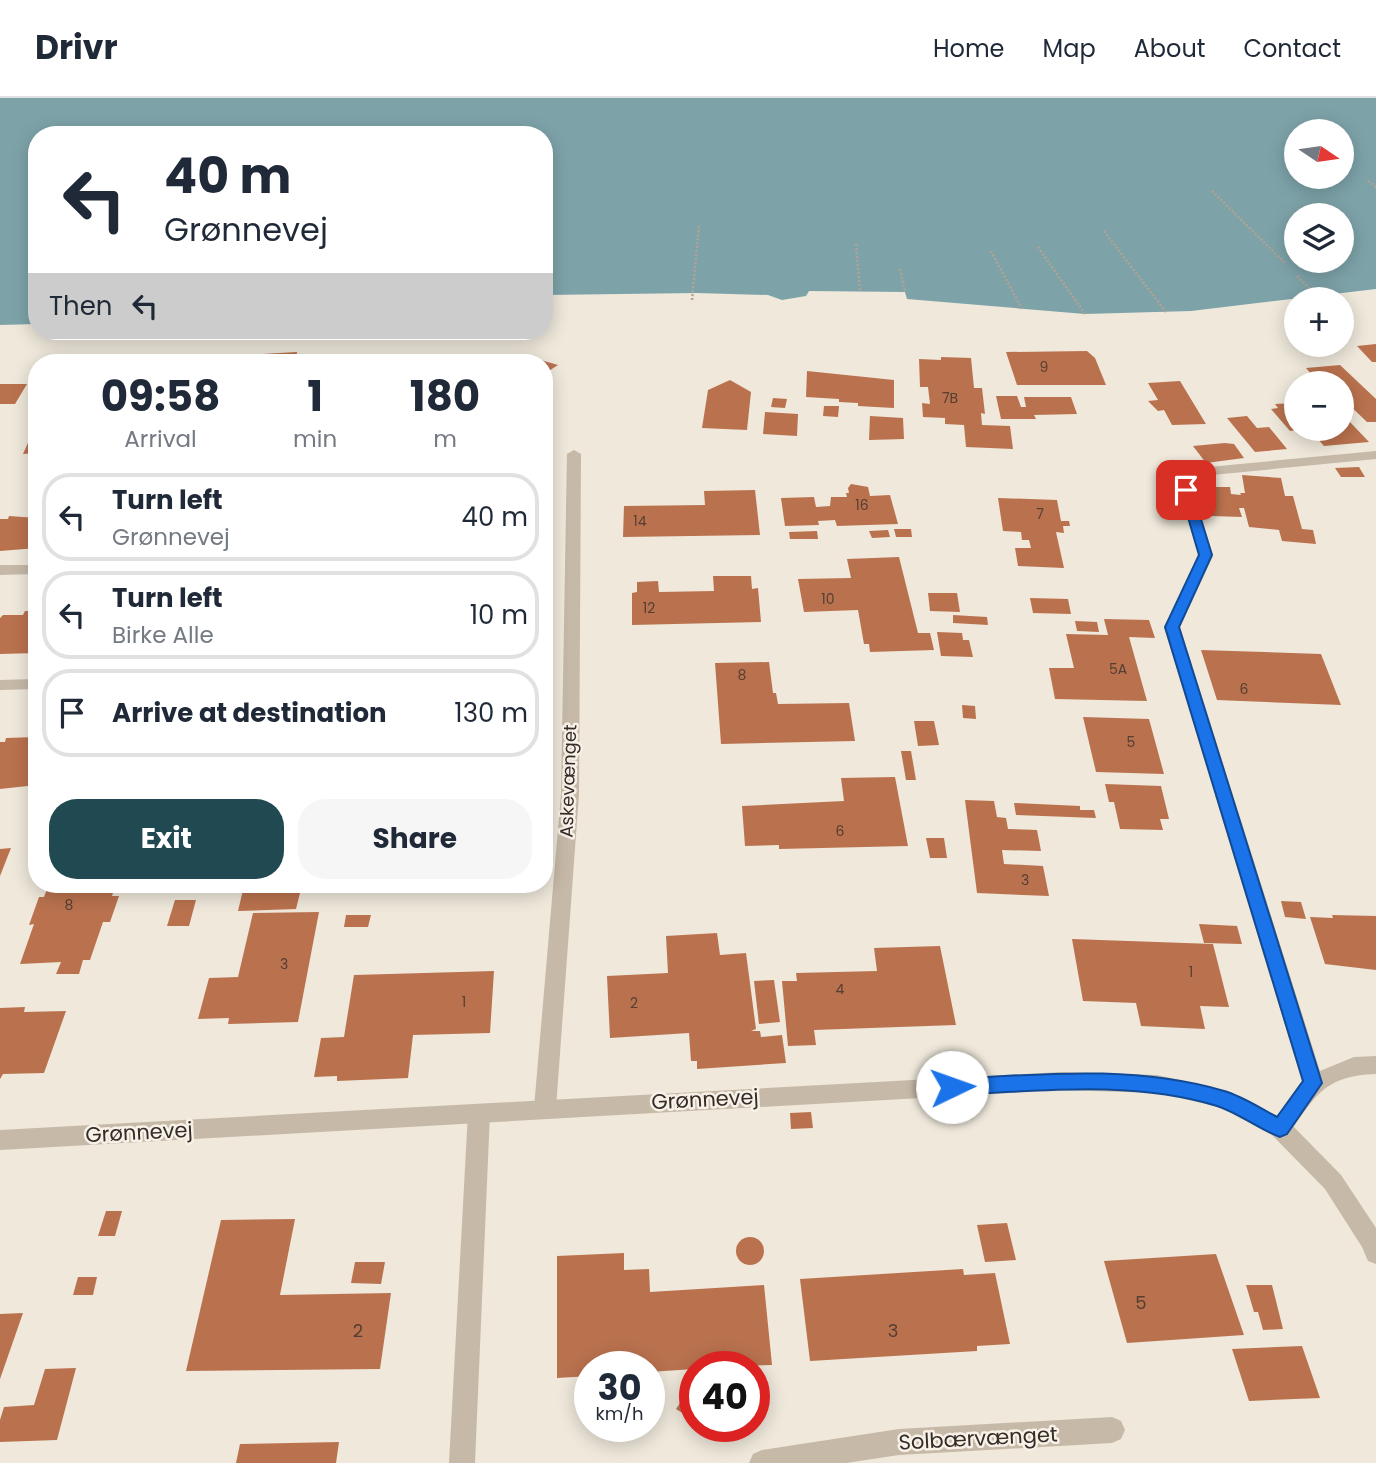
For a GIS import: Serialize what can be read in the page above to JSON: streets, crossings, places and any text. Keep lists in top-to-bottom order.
{
  "streets": {
    "street": ["Askevænget", "Grønnevej", "Solbærvænget"]
  },
  "crossings": [
    ["Askevænget", "Grønnevej"]
  ],
  "house_numbers": [
    "9",
    "7B",
    "16",
    "7",
    "14",
    "10",
    "12",
    "5A",
    "8",
    "6",
    "5",
    "6",
    "3",
    "8",
    "3",
    "1",
    "4",
    "1",
    "2",
    "5",
    "2",
    "3"
  ],
  "north": "right",
  "page": {
    "header": "Drivr",
    "nav": [
      "Home",
      "Map",
      "About",
      "Contact"
    ],
    "map_buttons": ["+", "−"],
    "turn": ["40 m", "Grønnevej"],
    "then": "Then",
    "eta": [
      "09:58",
      "Arrival",
      "1",
      "min",
      "180",
      "m"
    ],
    "list": [
      {
        "name": "Turn left",
        "note": "Grønnevej",
        "value": "40 m"
      },
      {
        "name": "Turn left",
        "note": "Birke Alle",
        "value": "10 m"
      },
      {
        "name": "Arrive at destination",
        "value": "130 m"
      }
    ],
    "buttons": ["Exit", "Share"],
    "speed": "30 km/h",
    "limit": "40"
  }
}
